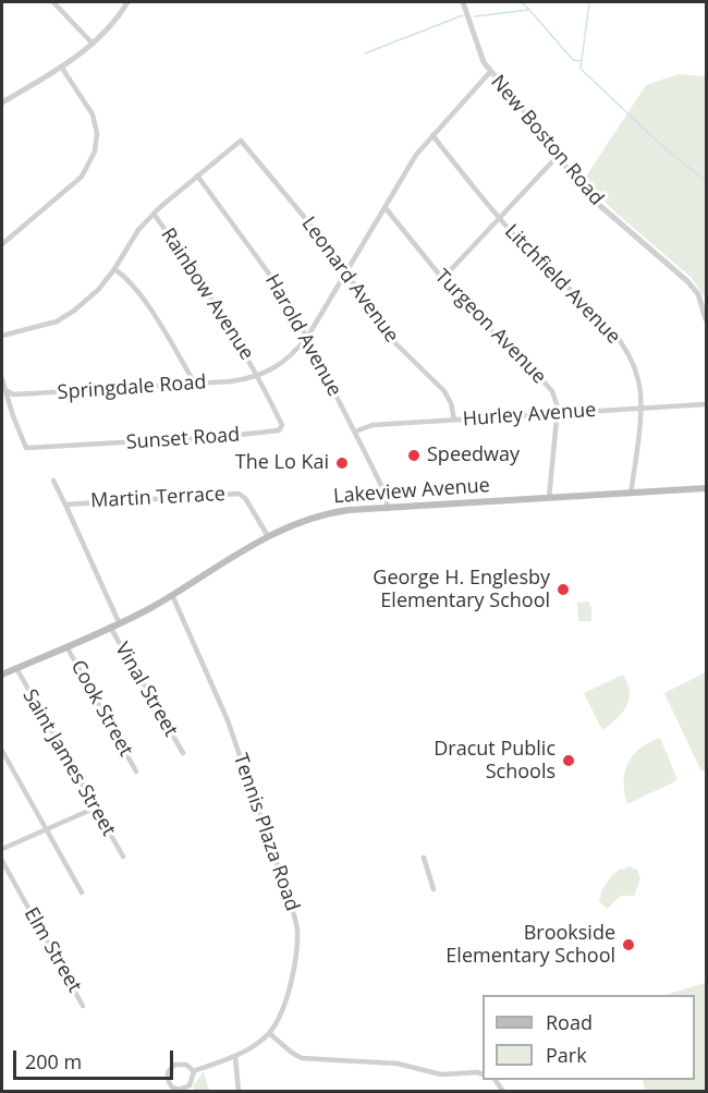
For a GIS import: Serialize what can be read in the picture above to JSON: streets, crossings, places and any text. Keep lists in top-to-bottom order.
{
  "streets": {
    "main road": ["Lakeview Avenue"],
    "street": [
      "New Boston Road",
      "Leonard Avenue",
      "Litchfield Avenue",
      "Rainbow Avenue",
      "Turgeon Avenue",
      "Harold Avenue",
      "Springdale Road",
      "Hurley Avenue",
      "Sunset Road",
      "Martin Terrace",
      "Vinal Street",
      "Cook Street",
      "Saint James Street",
      "Tennis Plaza Road",
      "Elm Street"
    ]
  },
  "crossings": [
    ["New Boston Road", "Springdale Road"],
    ["Leonard Avenue", "Harold Avenue"],
    ["Leonard Avenue", "Springdale Road"],
    ["Leonard Avenue", "Hurley Avenue"],
    ["Litchfield Avenue", "Springdale Road"],
    ["Litchfield Avenue", "Hurley Avenue"],
    ["Litchfield Avenue", "Lakeview Avenue"],
    ["Rainbow Avenue", "Springdale Road"],
    ["Rainbow Avenue", "Sunset Road"],
    ["Turgeon Avenue", "Springdale Road"],
    ["Turgeon Avenue", "Hurley Avenue"],
    ["Turgeon Avenue", "Lakeview Avenue"],
    ["Harold Avenue", "Springdale Road"],
    ["Harold Avenue", "Hurley Avenue"],
    ["Harold Avenue", "Lakeview Avenue"],
    ["Springdale Road", "Sunset Road"],
    ["Lakeview Avenue", "Martin Terrace"],
    ["Lakeview Avenue", "Vinal Street"],
    ["Lakeview Avenue", "Cook Street"],
    ["Lakeview Avenue", "Saint James Street"],
    ["Lakeview Avenue", "Tennis Plaza Road"]
  ],
  "places": [
    "Speedway",
    "The Lo Kai",
    "George H. Englesby Elementary School",
    "Dracut Public Schools",
    "Brookside Elementary School"
  ],
  "legend": ["Road", "Park"],
  "scale_bar": "200 m"
}
